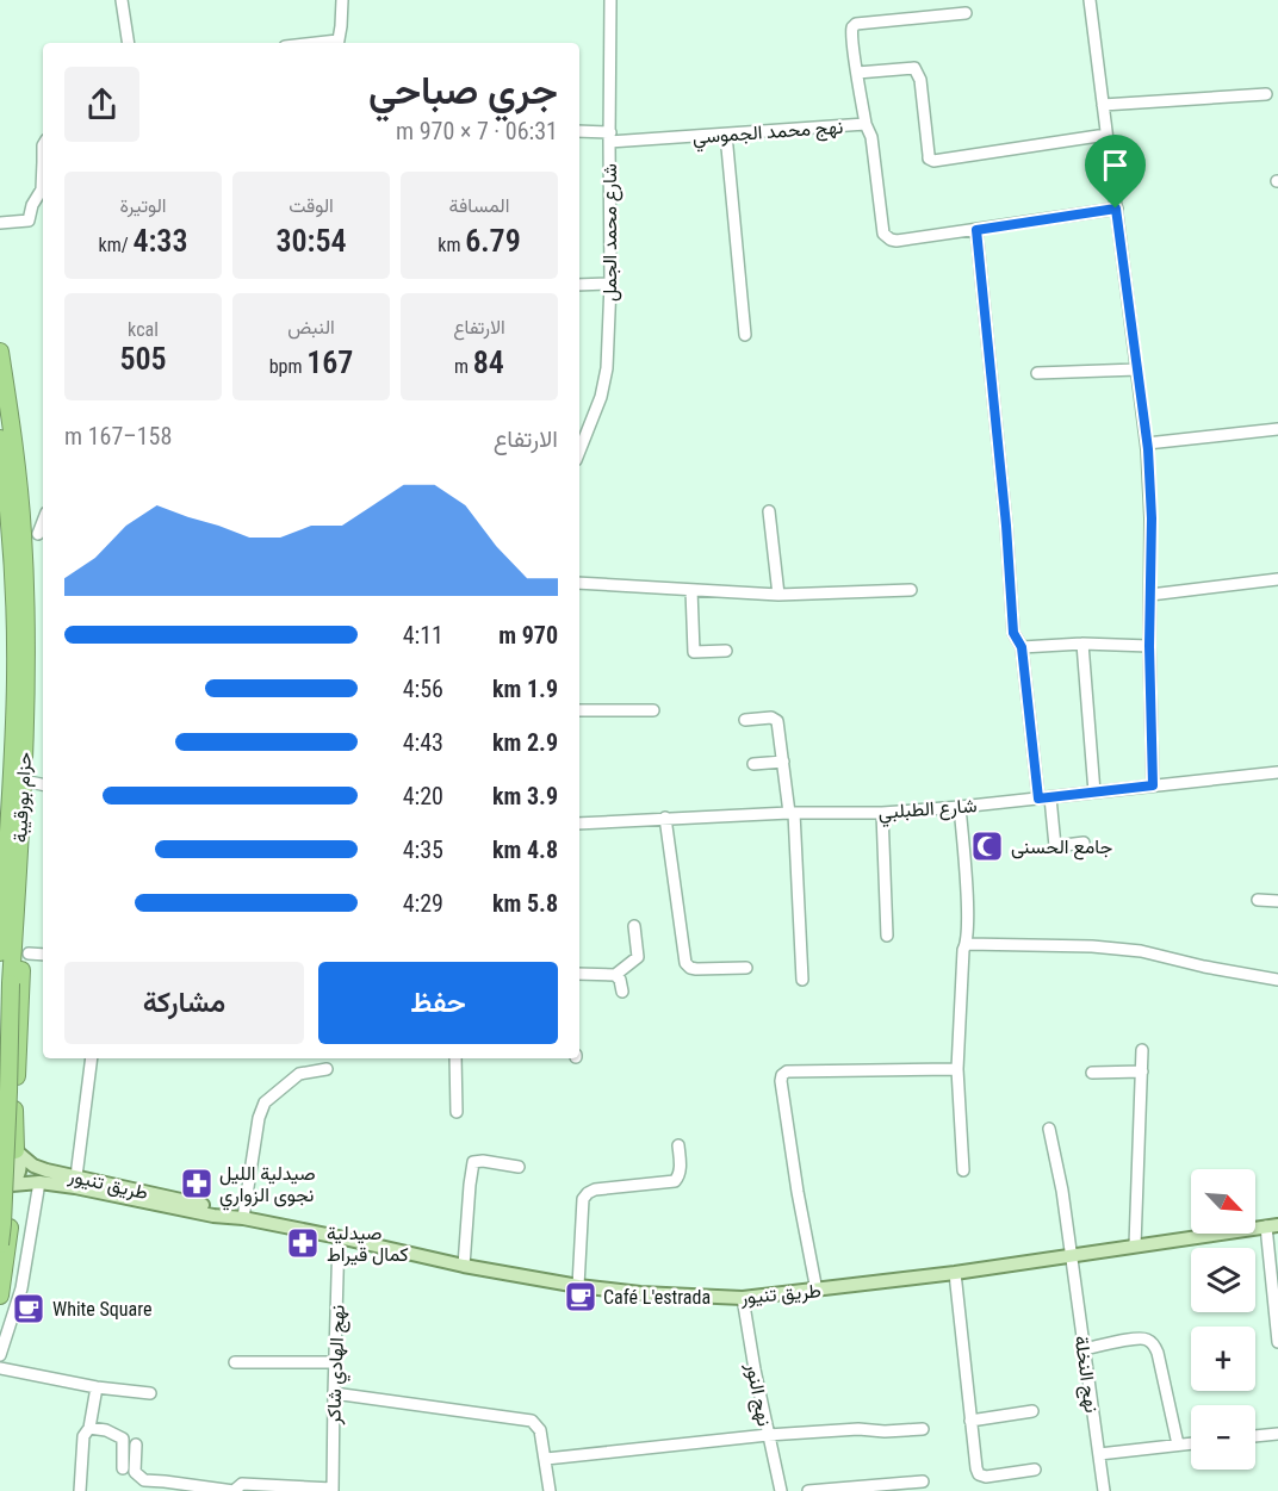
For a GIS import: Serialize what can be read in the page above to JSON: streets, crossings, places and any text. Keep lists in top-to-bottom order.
{
  "streets": {
    "highway": ["حزام بورقيبة"],
    "main road": ["طريق تنيور"],
    "street": [
      "نهج محمد الجموسي",
      "شارع محمد الجمل",
      "شارع الطبلبي",
      "نهج الهادي شاكر",
      "نهج النخلة",
      "نهج النور"
    ]
  },
  "crossings": [
    ["نهج محمد الجموسي", "شارع محمد الجمل"],
    ["طريق تنيور", "نهج الهادي شاكر"],
    ["طريق تنيور", "نهج النخلة"],
    ["طريق تنيور", "نهج النور"]
  ],
  "places": {
    "mosque": ["جامع الحسنى"],
    "pharmacy": ["صيدلية الليل نجوى الزواري", "صيدلية كمال قيراط"],
    "cafe": ["Café L'estrada", "White Square"]
  },
  "north": "bottom right",
  "page": {
    "heading": ["جري صباحي", "06:31 · 7 × 970 m"],
    "stats": [
      ["المسافة", "6.79 km"],
      ["الوقت", "30:54"],
      ["الوتيرة", "4:33 /km"],
      ["الارتفاع", "84 m"],
      ["النبض", "167 bpm"],
      ["kcal", "505"]
    ],
    "chart": ["الارتفاع", "158–167 m"],
    "list": [
      {
        "name": "970 m",
        "note": "4:11"
      },
      {
        "name": "1.9 km",
        "note": "4:56"
      },
      {
        "name": "2.9 km",
        "note": "4:43"
      },
      {
        "name": "3.9 km",
        "note": "4:20"
      },
      {
        "name": "4.8 km",
        "note": "4:35"
      },
      {
        "name": "5.8 km",
        "note": "4:29"
      }
    ],
    "buttons": ["حفظ", "مشاركة"],
    "map_buttons": ["+", "−"]
  }
}
